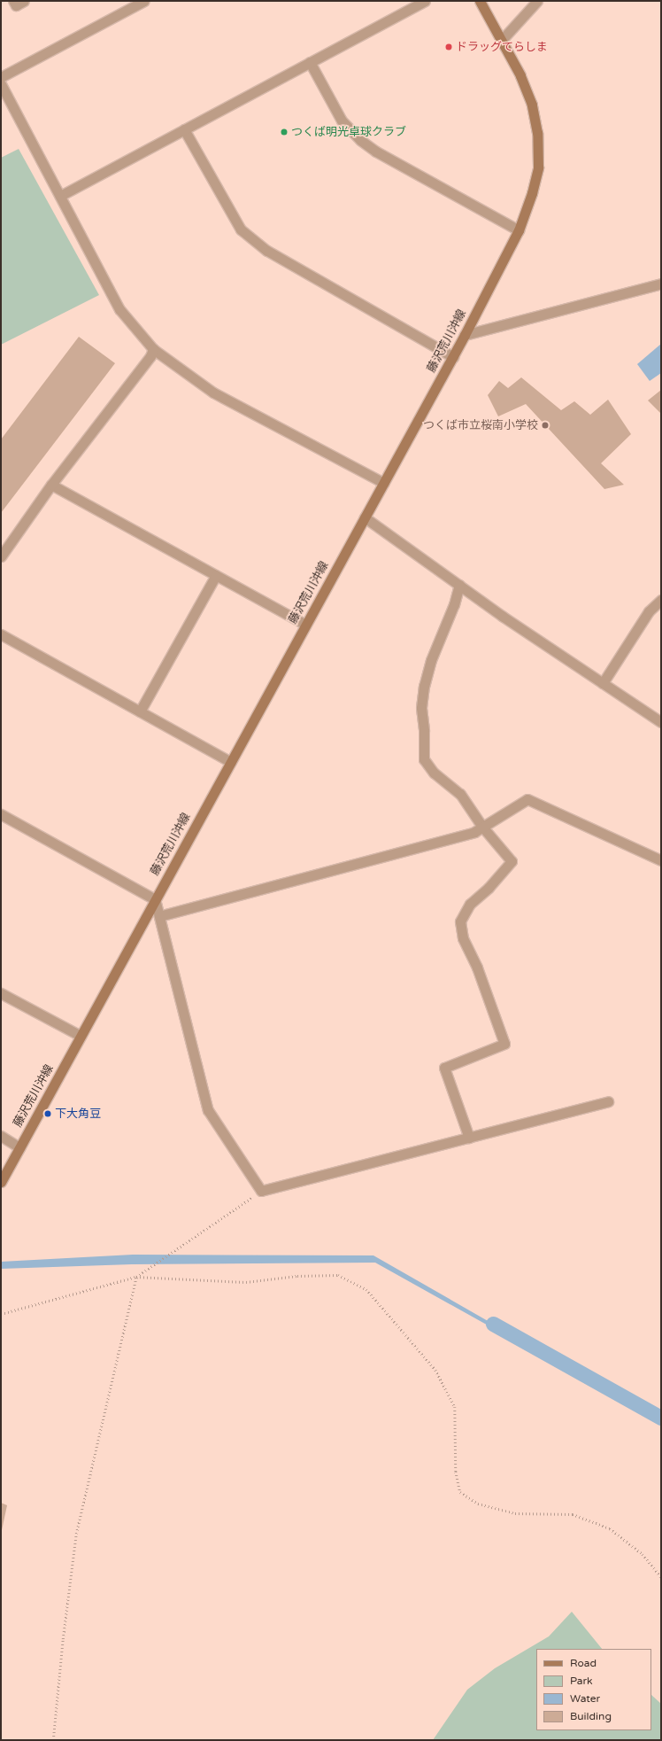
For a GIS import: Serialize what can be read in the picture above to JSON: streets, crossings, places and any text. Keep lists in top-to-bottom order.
{
  "streets": {
    "main road": ["藤沢荒川沖線"]
  },
  "places": [
    "ドラッグてらしま",
    "つくば明光卓球クラブ",
    "つくば市立桜南小学校",
    "下大角豆"
  ],
  "legend": [
    "Road",
    "Park",
    "Water",
    "Building"
  ]
}
